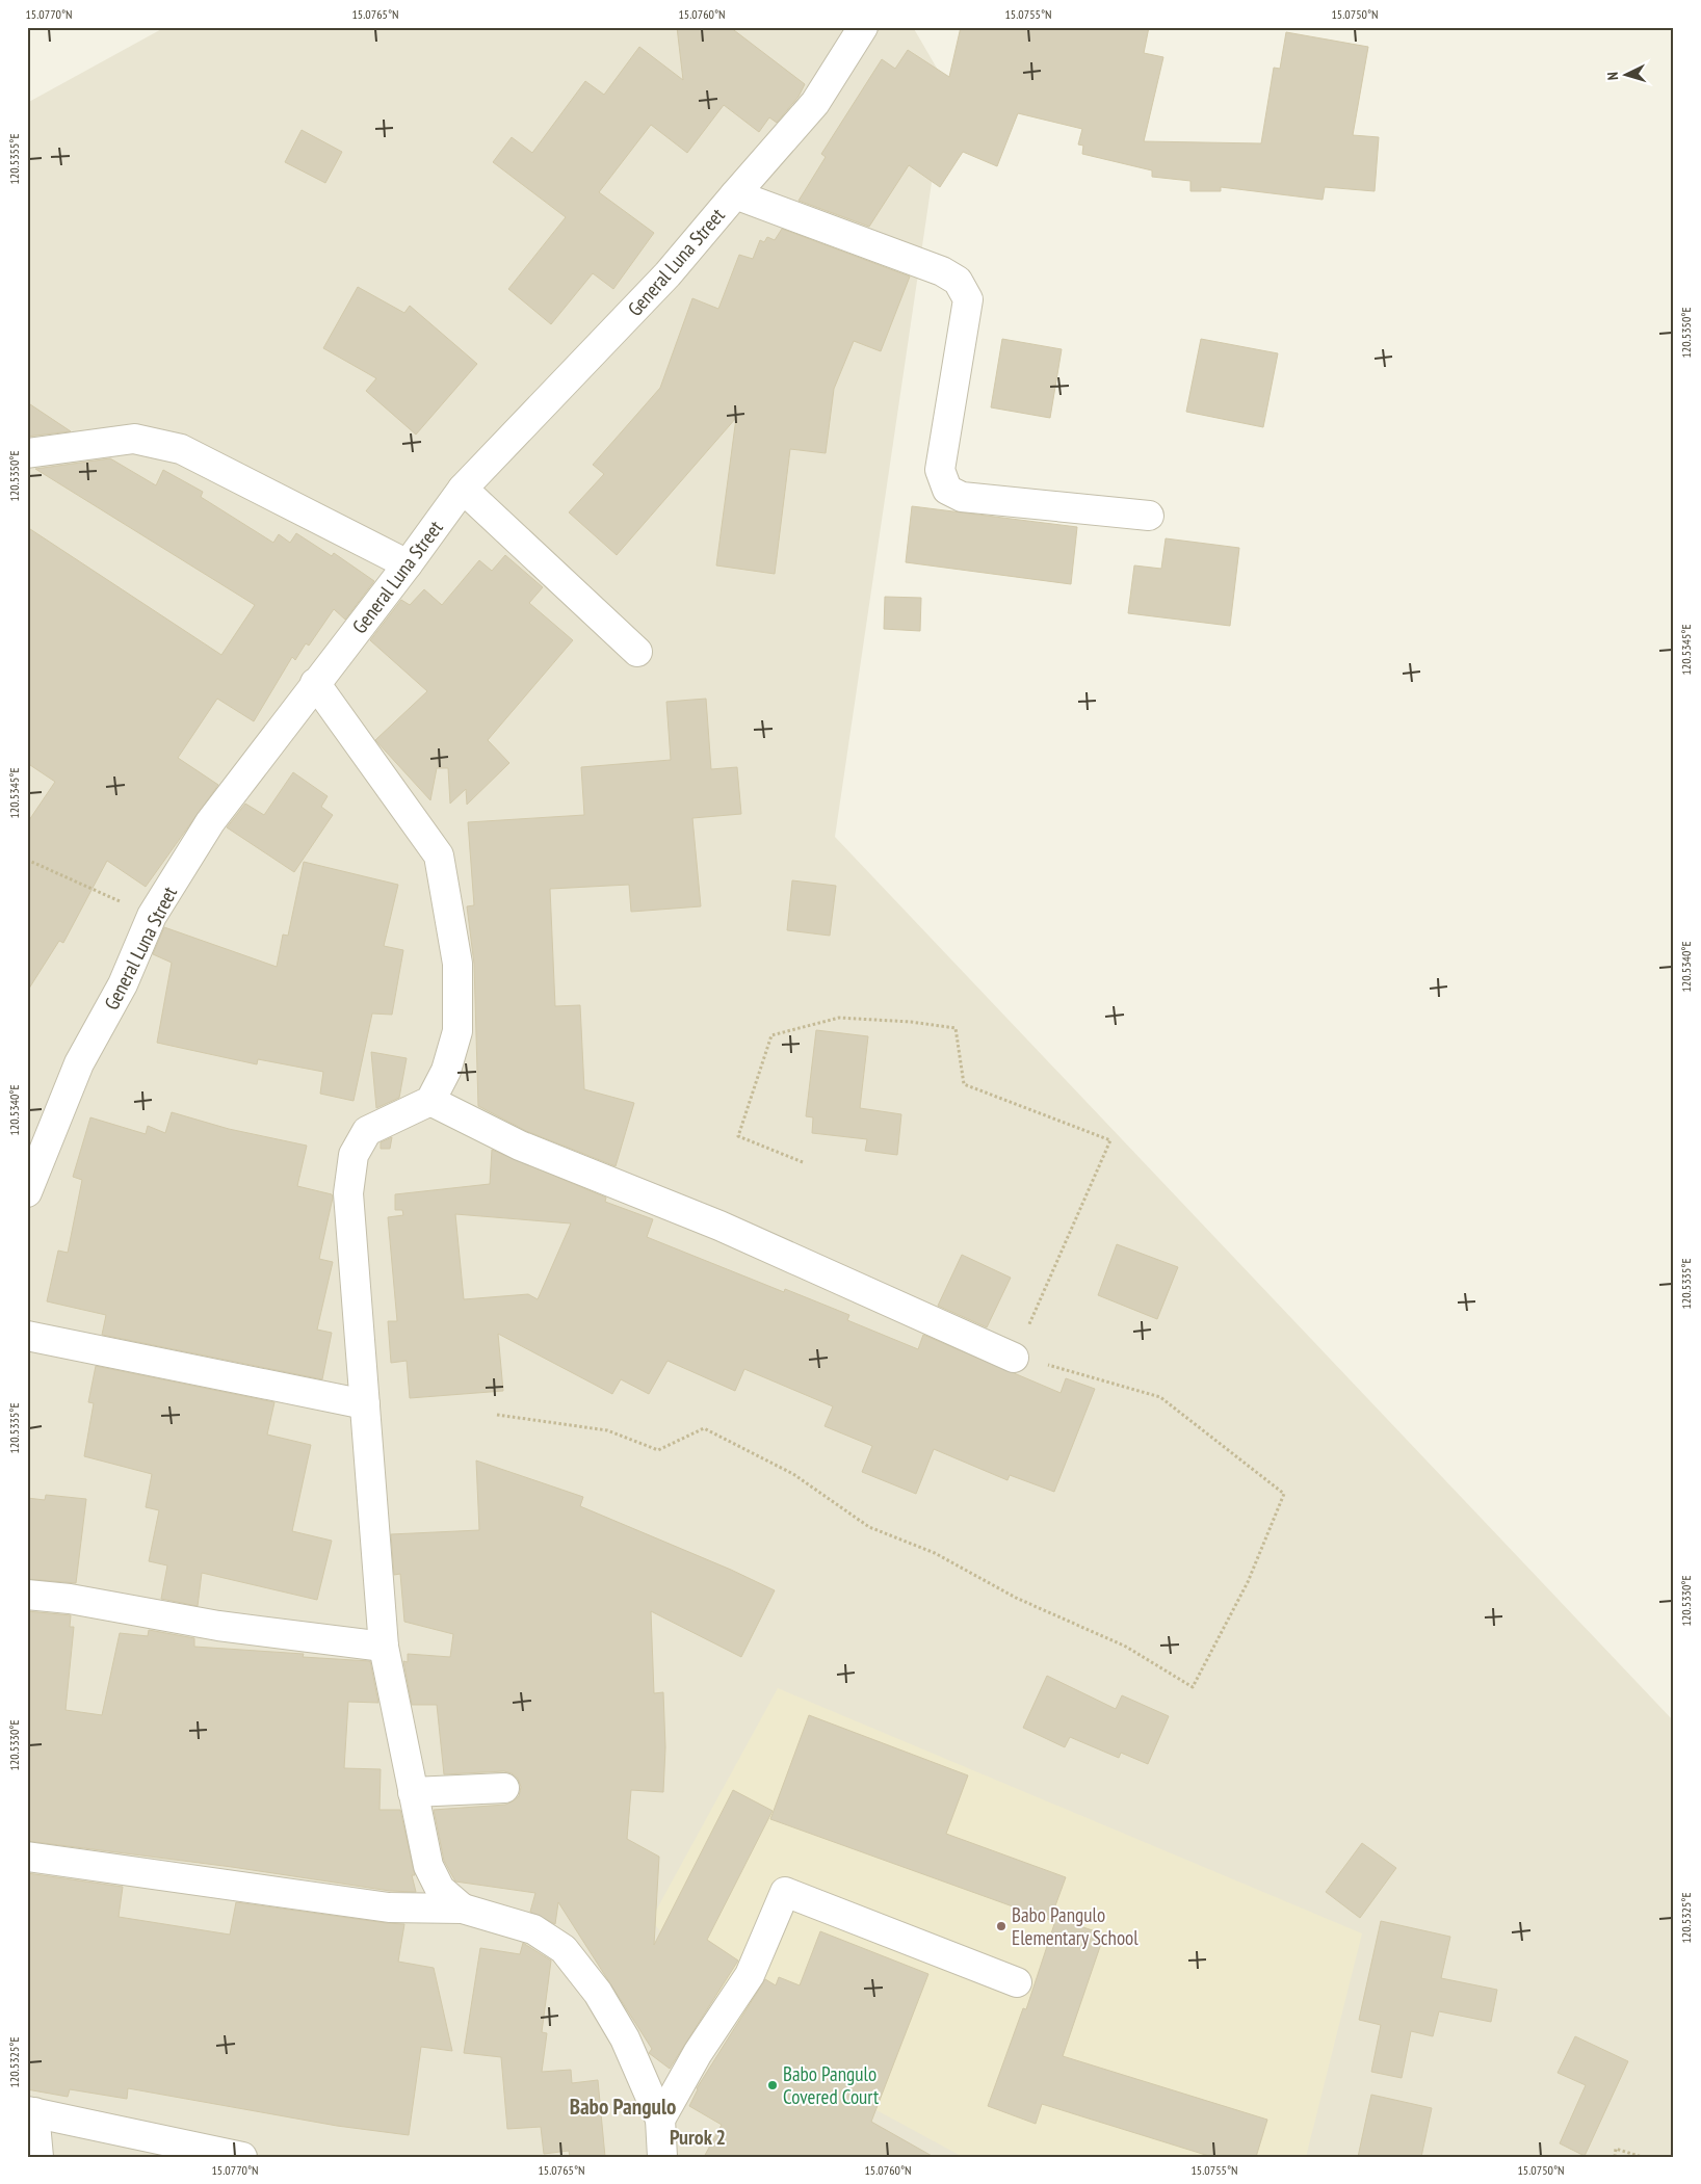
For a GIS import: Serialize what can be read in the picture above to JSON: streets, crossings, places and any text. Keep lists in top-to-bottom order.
{
  "streets": {
    "street": ["General Luna Street"]
  },
  "districts": ["Babo Pangulo", "Purok 2"],
  "places": ["Babo Pangulo Elementary School", "Babo Pangulo Covered Court"],
  "north": "left",
  "coordinates": [
    "15.0770°N",
    "15.0765°N",
    "15.0760°N",
    "15.0755°N",
    "15.0750°N",
    "120.5355°E",
    "120.5350°E",
    "120.5345°E",
    "120.5340°E",
    "120.5335°E",
    "120.5330°E",
    "120.5325°E"
  ]
}
